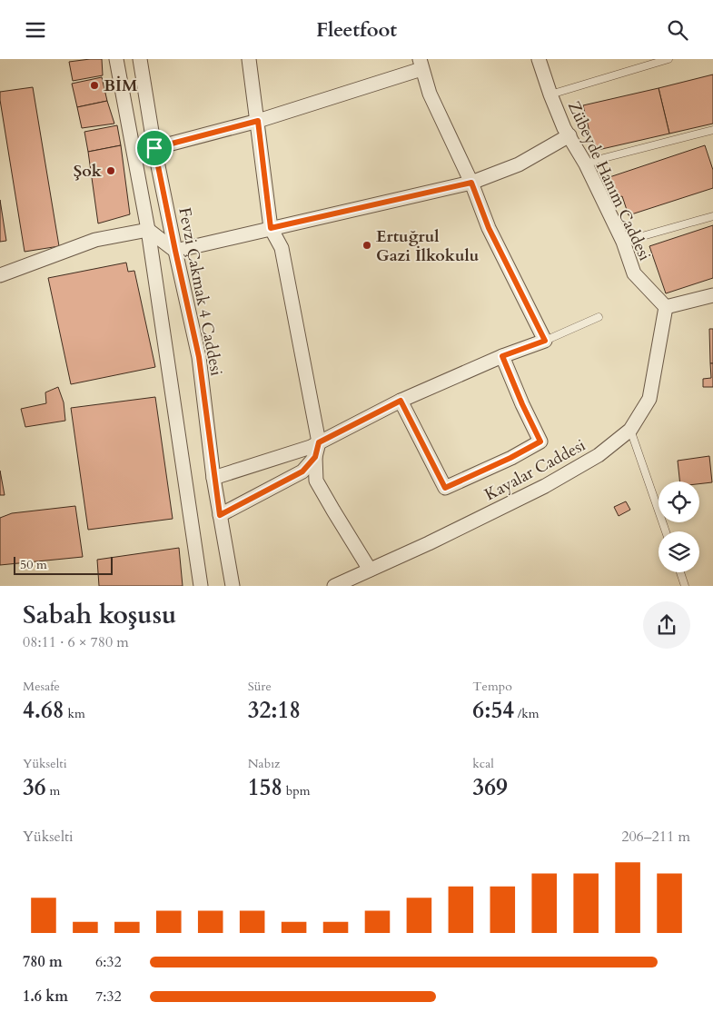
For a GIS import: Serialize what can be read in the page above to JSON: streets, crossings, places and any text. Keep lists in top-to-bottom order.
{
  "streets": {
    "street": ["Zübeyde Hanım Caddesi", "Fevzi Çakmak 4 Caddesi", "Kayalar Caddesi"]
  },
  "crossings": [
    ["Zübeyde Hanım Caddesi", "Kayalar Caddesi"]
  ],
  "places": ["BİM", "Şok", "Ertuğrul Gazi İlkokulu"],
  "scale_bar": "50 m",
  "page": {
    "header": "Fleetfoot",
    "scale": "50 m",
    "heading": ["Sabah koşusu", "08:11 · 6 × 780 m"],
    "stats": [
      ["Mesafe", "4.68 km"],
      ["Süre", "32:18"],
      ["Tempo", "6:54 /km"],
      ["Yükselti", "36 m"],
      ["Nabız", "158 bpm"],
      ["kcal", "369"]
    ],
    "chart": ["Yükselti", "206–211 m"],
    "list": [
      {
        "name": "780 m",
        "note": "6:32"
      },
      {
        "name": "1.6 km",
        "note": "7:32"
      }
    ]
  }
}
